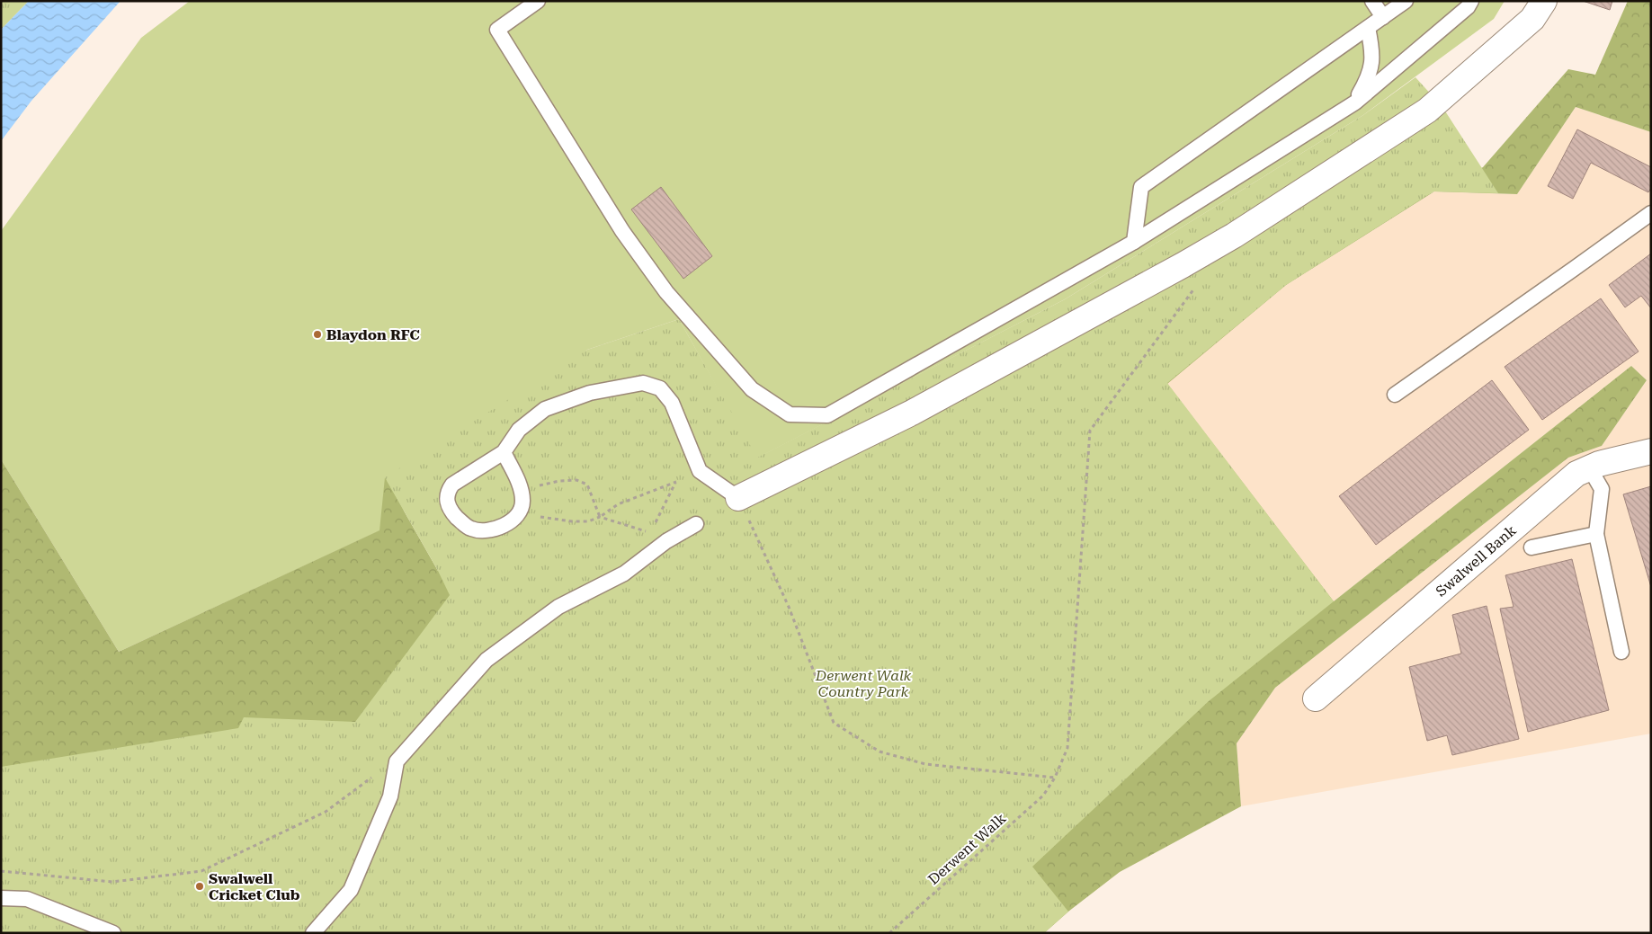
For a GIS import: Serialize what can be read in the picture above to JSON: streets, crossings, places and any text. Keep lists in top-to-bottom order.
{
  "streets": {
    "street": ["Swalwell Bank"],
    "path": ["Derwent Walk"]
  },
  "parks": ["Derwent Walk Country Park"],
  "places": ["Blaydon RFC", "Swalwell Cricket Club"]
}
